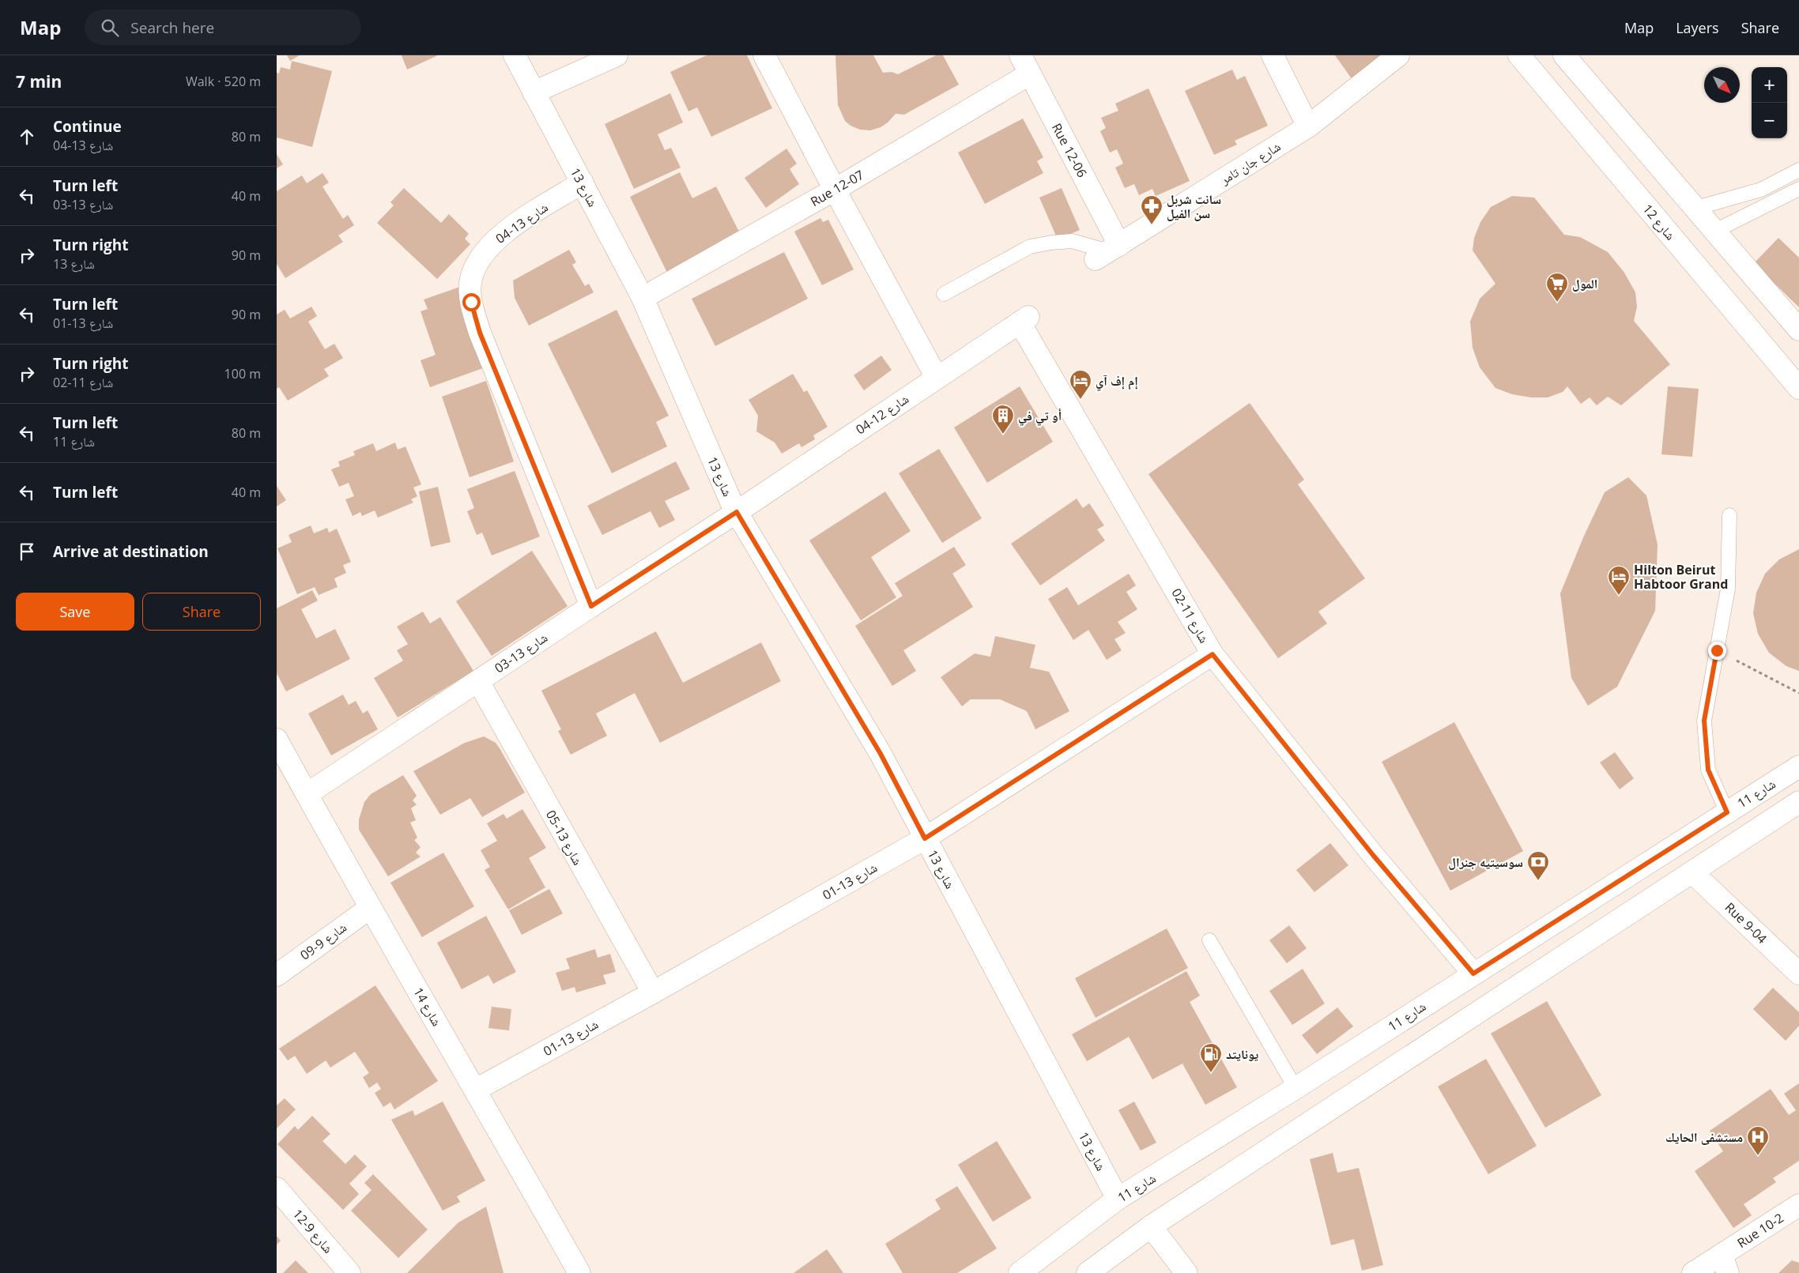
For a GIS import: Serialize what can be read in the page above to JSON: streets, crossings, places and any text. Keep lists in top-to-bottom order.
{
  "streets": {
    "main road": [
      "Rue 12-06",
      "شارع جان تامر",
      "شارع 13",
      "Rue 12-07",
      "شارع 12",
      "شارع 13-04",
      "شارع 12-04",
      "شارع 11-02",
      "شارع 13-03",
      "شارع 11",
      "شارع 13-05",
      "شارع 13-01",
      "Rue 9-04",
      "شارع 9-09",
      "شارع 14",
      "Rue 10-2",
      "شارع 9-12"
    ]
  },
  "crossings": [
    ["Rue 12-06", "شارع جان تامر"],
    ["Rue 12-06", "Rue 12-07"],
    ["شارع 13", "Rue 12-07"],
    ["شارع 13", "شارع 13-04"],
    ["شارع 13", "شارع 12-04"],
    ["شارع 13", "شارع 13-03"],
    ["شارع 13", "شارع 11"],
    ["شارع 13", "شارع 13-01"],
    ["شارع 13-04", "شارع 13-03"],
    ["شارع 12-04", "شارع 11-02"],
    ["شارع 12-04", "شارع 13-03"],
    ["شارع 11-02", "شارع 11"],
    ["شارع 11-02", "شارع 13-01"],
    ["شارع 13-03", "شارع 13-05"],
    ["شارع 13-03", "شارع 14"],
    ["شارع 13-05", "شارع 13-01"],
    ["شارع 13-01", "شارع 14"],
    ["شارع 9-09", "شارع 14"]
  ],
  "places": {
    "pharmacy": ["سانت شربل سن الفيل"],
    "supermarket": ["المول"],
    "hotel": ["إم إف آي", "Hilton Beirut Habtoor Grand"],
    "building": ["أو تي في"],
    "bank": ["سوسيتيه جنرال"],
    "fuel station": ["يونايتد"],
    "hospital": ["مستشفى الحايك"]
  },
  "north": "bottom right",
  "page": {
    "header": "Map",
    "search": "Search here",
    "nav": ["Map", "Layers", "Share"],
    "heading": ["7 min", "Walk · 520 m"],
    "map_buttons": ["+", "−"],
    "list": [
      ["Continue", "شارع 13-04", "80 m"],
      ["Turn left", "شارع 13-03", "40 m"],
      ["Turn right", "شارع 13", "90 m"],
      ["Turn left", "شارع 13-01", "90 m"],
      ["Turn right", "شارع 11-02", "100 m"],
      ["Turn left", "شارع 11", "80 m"],
      ["Turn left", "40 m"],
      "Arrive at destination"
    ],
    "buttons": ["Save", "Share"]
  }
}
